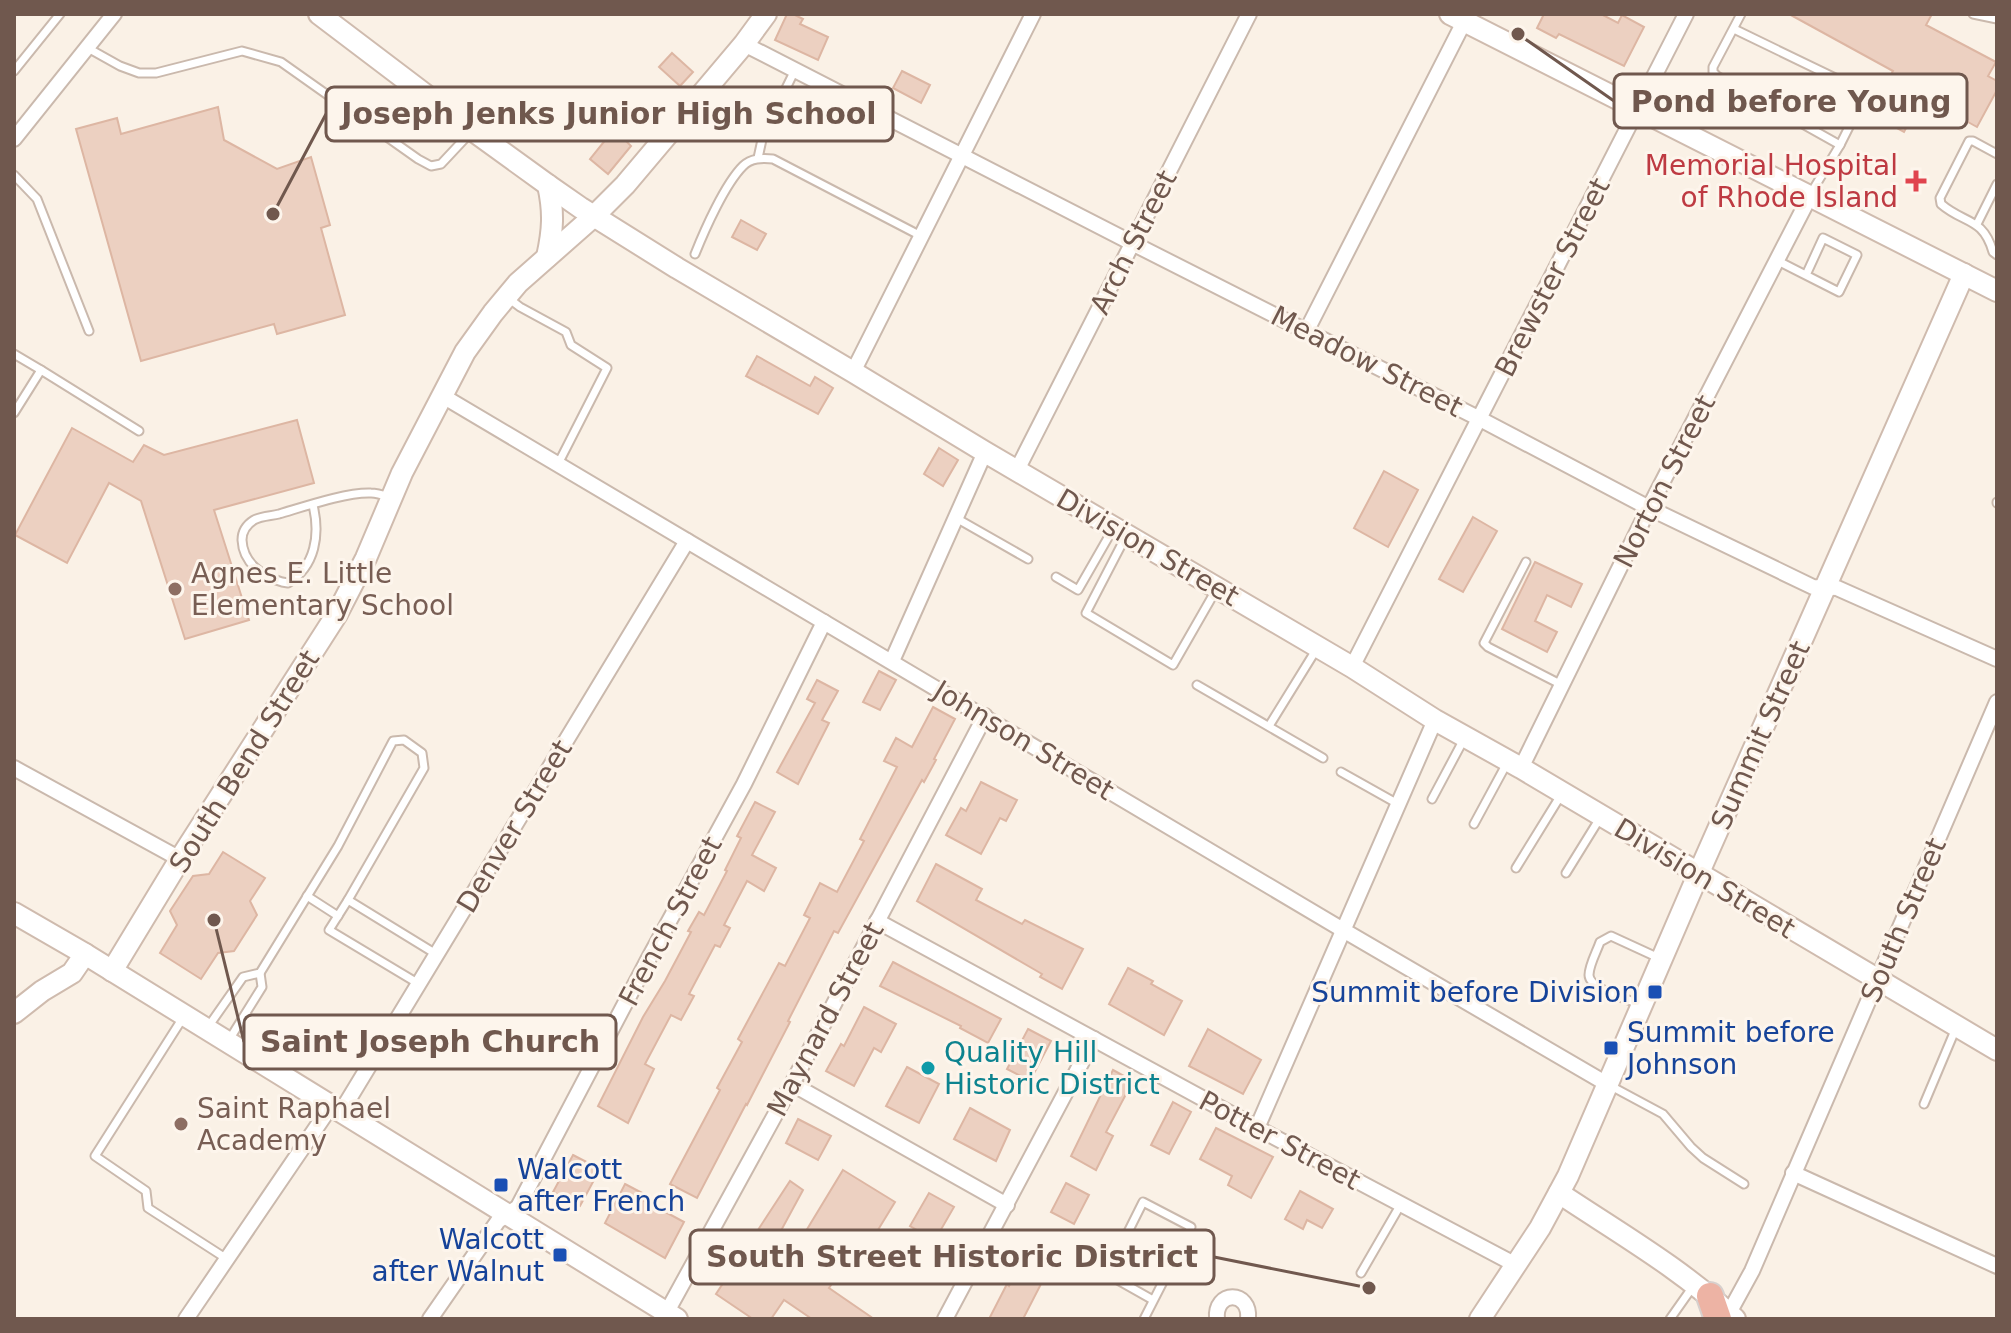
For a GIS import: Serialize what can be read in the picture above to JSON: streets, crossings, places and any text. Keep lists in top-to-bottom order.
{
  "streets": {
    "street": [
      "Arch Street",
      "Brewster Street",
      "Meadow Street",
      "Norton Street",
      "Division Street",
      "Summit Street",
      "Johnson Street",
      "South Bend Street",
      "Denver Street",
      "South Street",
      "French Street",
      "Maynard Street",
      "Potter Street"
    ]
  },
  "crossings": [
    ["Arch Street", "Meadow Street"],
    ["Arch Street", "Division Street"],
    ["Brewster Street", "Meadow Street"],
    ["Brewster Street", "Division Street"],
    ["Meadow Street", "Norton Street"],
    ["Meadow Street", "Summit Street"],
    ["Meadow Street", "South Bend Street"],
    ["Norton Street", "Division Street"],
    ["Division Street", "Summit Street"],
    ["Division Street", "South Bend Street"],
    ["Division Street", "South Street"],
    ["Summit Street", "Johnson Street"],
    ["Summit Street", "Potter Street"],
    ["Johnson Street", "South Bend Street"],
    ["Johnson Street", "Denver Street"],
    ["Johnson Street", "French Street"],
    ["Johnson Street", "Maynard Street"],
    ["Maynard Street", "Potter Street"]
  ],
  "places": {
    "other": [
      "Pond before Young",
      "Joseph Jenks Junior High School",
      "Agnes E. Little Elementary School",
      "Saint Joseph Church",
      "Quality Hill Historic District",
      "Saint Raphael Academy",
      "South Street Historic District"
    ],
    "health": ["Memorial Hospital of Rhode Island"],
    "transit": [
      "Summit before Division",
      "Summit before Johnson",
      "Walcott after French",
      "Walcott after Walnut"
    ]
  }
}
